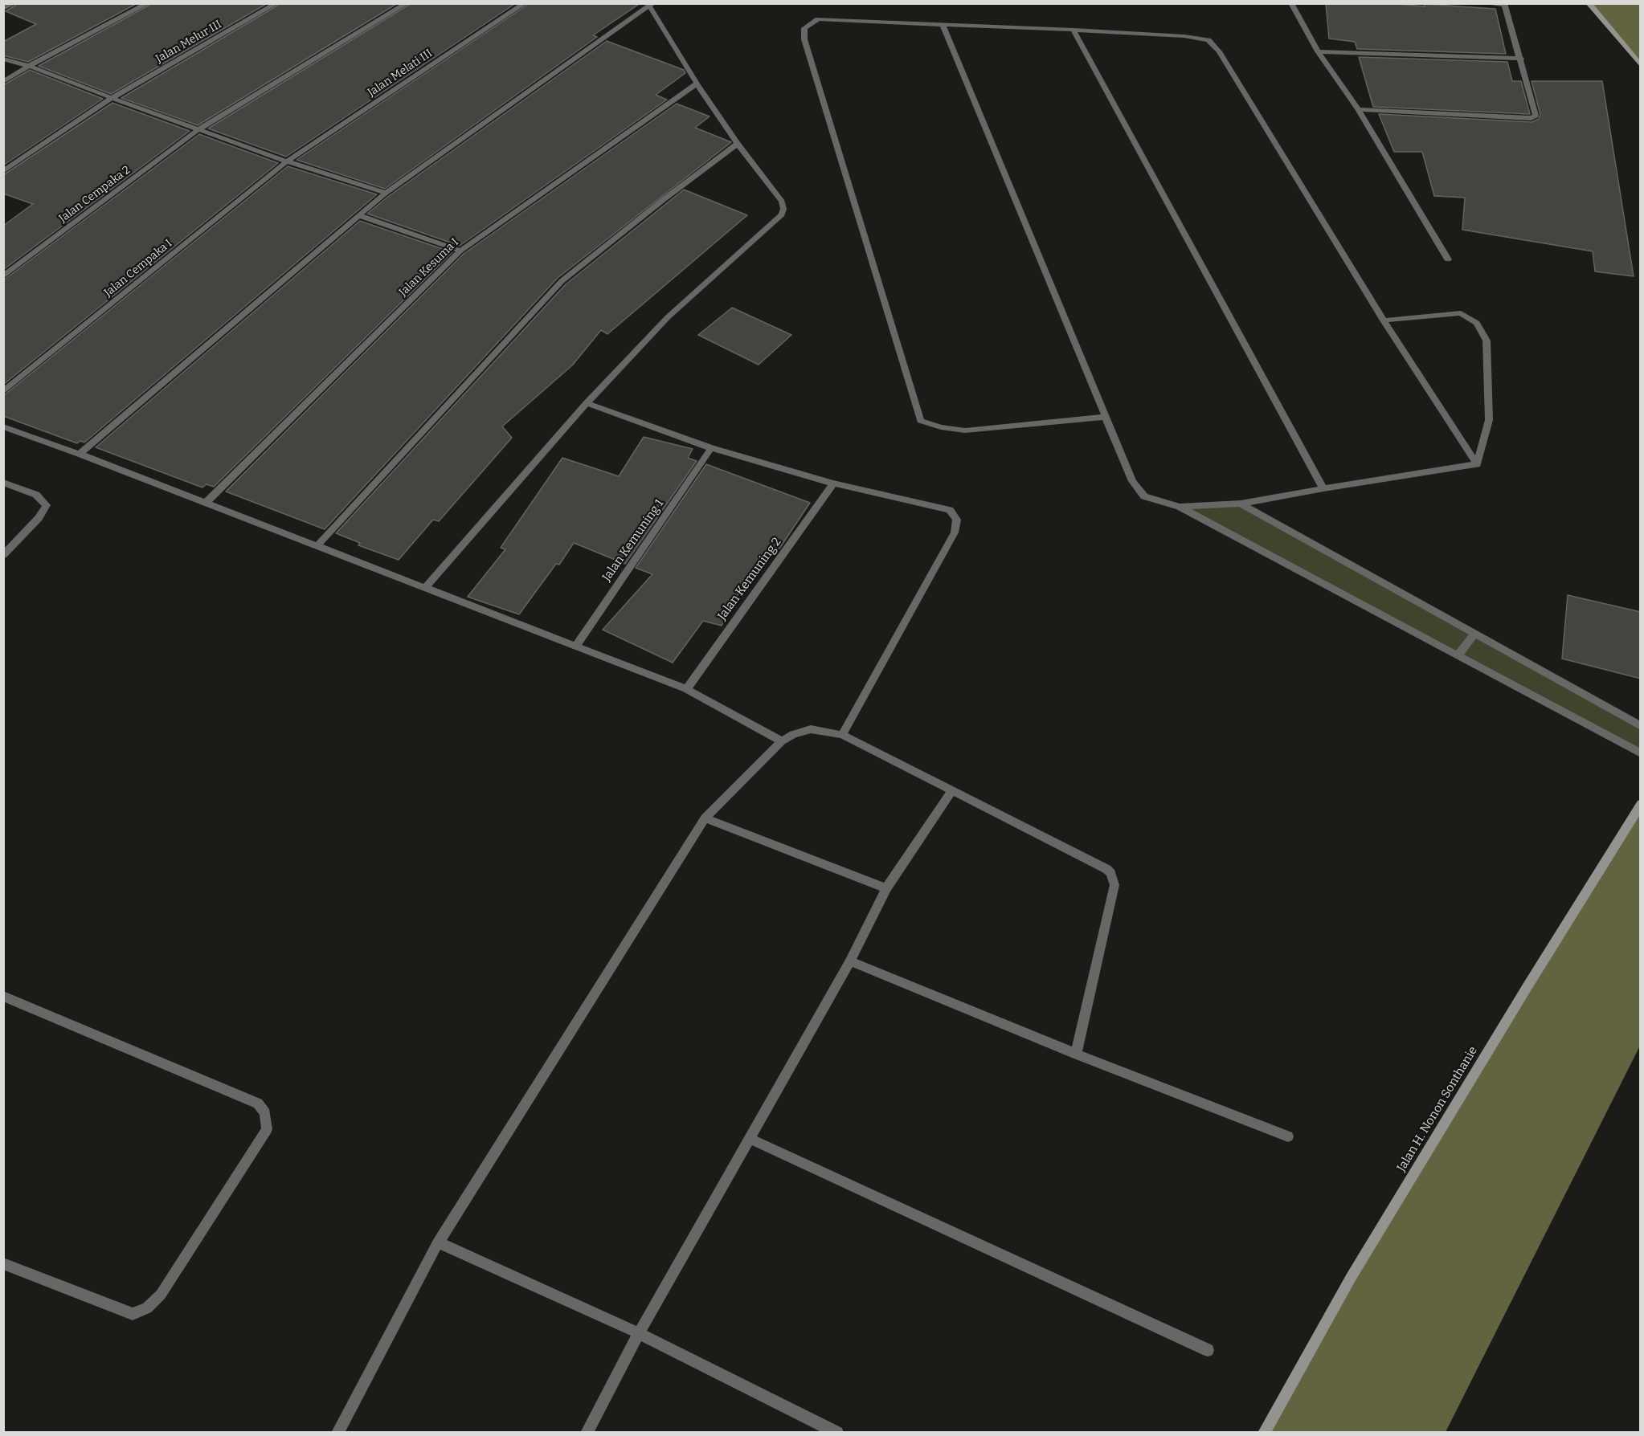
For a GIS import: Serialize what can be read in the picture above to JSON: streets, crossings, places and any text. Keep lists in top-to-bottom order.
{
  "streets": {
    "street": [
      "Jalan Melur III",
      "Jalan Melati III",
      "Jalan Cempaka 2",
      "Jalan Kesuma I",
      "Jalan Cempaka I",
      "Jalan Kemuning 1",
      "Jalan Kemuning 2",
      "Jalan H. Nonon Sonthanie"
    ]
  },
  "crossings": [
    ["Jalan Melati III", "Jalan Cempaka I"]
  ]
}
